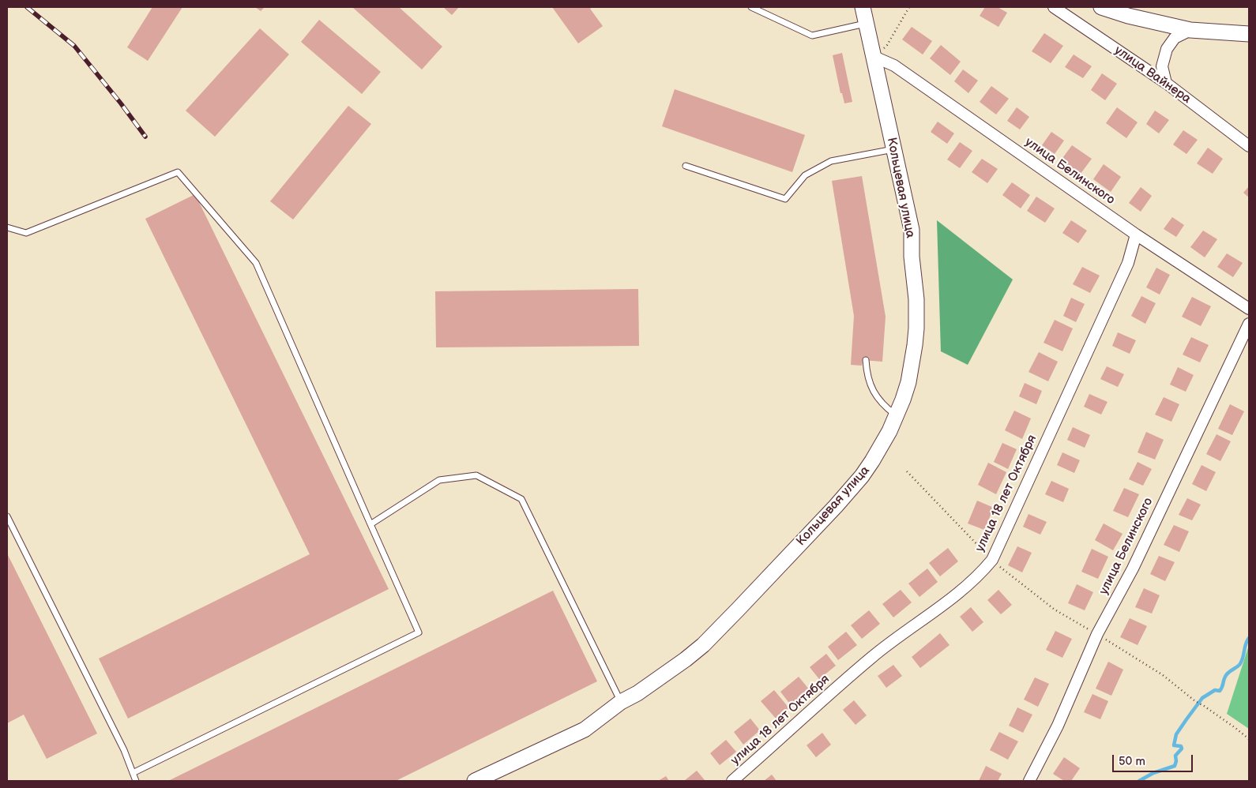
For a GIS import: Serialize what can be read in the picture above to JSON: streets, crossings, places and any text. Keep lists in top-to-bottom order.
{
  "streets": {
    "street": [
      "улица Вайнера",
      "улица Белинского",
      "Кольцевая улица",
      "улица 18 лет Октября"
    ]
  },
  "crossings": [
    ["улица Белинского", "Кольцевая улица"],
    ["улица Белинского", "улица 18 лет Октября"]
  ],
  "scale_bar": "50 m"
}
